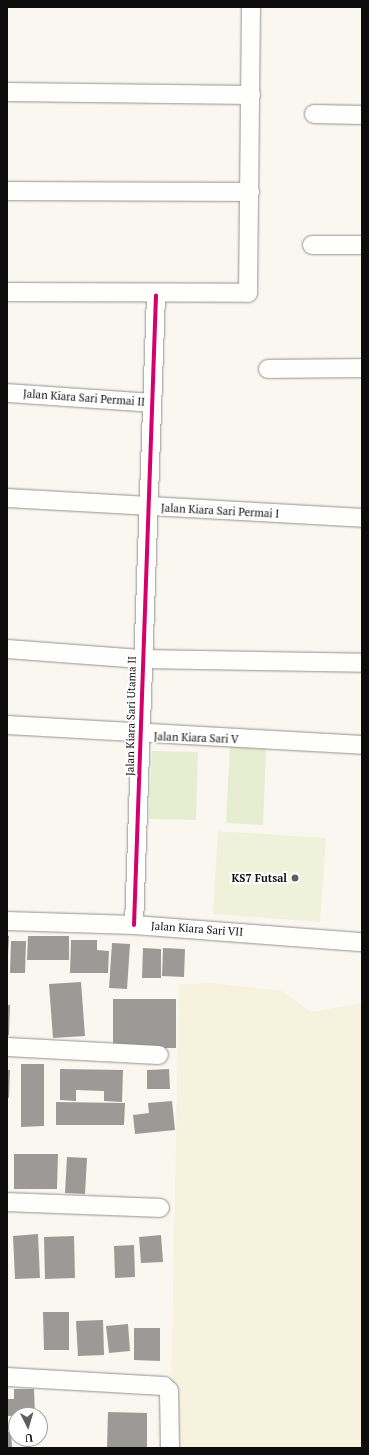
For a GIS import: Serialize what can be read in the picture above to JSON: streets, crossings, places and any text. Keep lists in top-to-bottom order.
{
  "streets": {
    "street": [
      "Jalan Kiara Sari Permai II",
      "Jalan Kiara Sari Permai I",
      "Jalan Kiara Sari Utama II",
      "Jalan Kiara Sari V",
      "Jalan Kiara Sari VII"
    ]
  },
  "crossings": [
    ["Jalan Kiara Sari Permai II", "Jalan Kiara Sari Permai I"],
    ["Jalan Kiara Sari Permai II", "Jalan Kiara Sari Utama II"],
    ["Jalan Kiara Sari Permai I", "Jalan Kiara Sari Utama II"],
    ["Jalan Kiara Sari Utama II", "Jalan Kiara Sari V"],
    ["Jalan Kiara Sari Utama II", "Jalan Kiara Sari VII"]
  ],
  "places": ["KS7 Futsal"],
  "north": "bottom"
}
